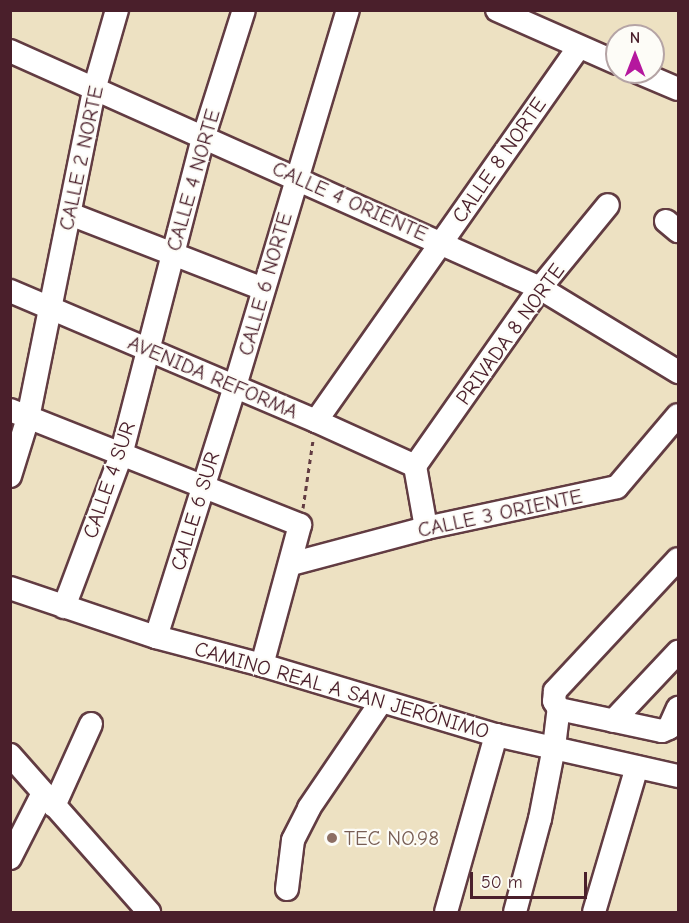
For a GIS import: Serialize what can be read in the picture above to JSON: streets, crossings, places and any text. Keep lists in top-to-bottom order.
{
  "streets": {
    "street": [
      "CALLE 2 NORTE",
      "CALLE 8 NORTE",
      "CALLE 4 NORTE",
      "CALLE 4 ORIENTE",
      "CALLE 6 NORTE",
      "PRIVADA 8 NORTE",
      "AVENIDA REFORMA",
      "CALLE 4 SUR",
      "CALLE 6 SUR",
      "CALLE 3 ORIENTE",
      "CAMINO REAL A SAN JERÓNIMO"
    ]
  },
  "crossings": [
    ["CALLE 2 NORTE", "CALLE 4 ORIENTE"],
    ["CALLE 2 NORTE", "AVENIDA REFORMA"],
    ["CALLE 8 NORTE", "CALLE 4 ORIENTE"],
    ["CALLE 8 NORTE", "AVENIDA REFORMA"],
    ["CALLE 4 NORTE", "CALLE 4 ORIENTE"],
    ["CALLE 4 NORTE", "AVENIDA REFORMA"],
    ["CALLE 4 NORTE", "CALLE 4 SUR"],
    ["CALLE 4 ORIENTE", "CALLE 6 NORTE"],
    ["CALLE 4 ORIENTE", "PRIVADA 8 NORTE"],
    ["CALLE 6 NORTE", "AVENIDA REFORMA"],
    ["CALLE 6 NORTE", "CALLE 6 SUR"],
    ["PRIVADA 8 NORTE", "AVENIDA REFORMA"],
    ["AVENIDA REFORMA", "CALLE 4 SUR"],
    ["AVENIDA REFORMA", "CALLE 6 SUR"],
    ["CALLE 4 SUR", "CAMINO REAL A SAN JERÓNIMO"],
    ["CALLE 6 SUR", "CAMINO REAL A SAN JERÓNIMO"]
  ],
  "places": ["TEC NO.98"],
  "scale_bar": "50 m",
  "north": "top"
}
